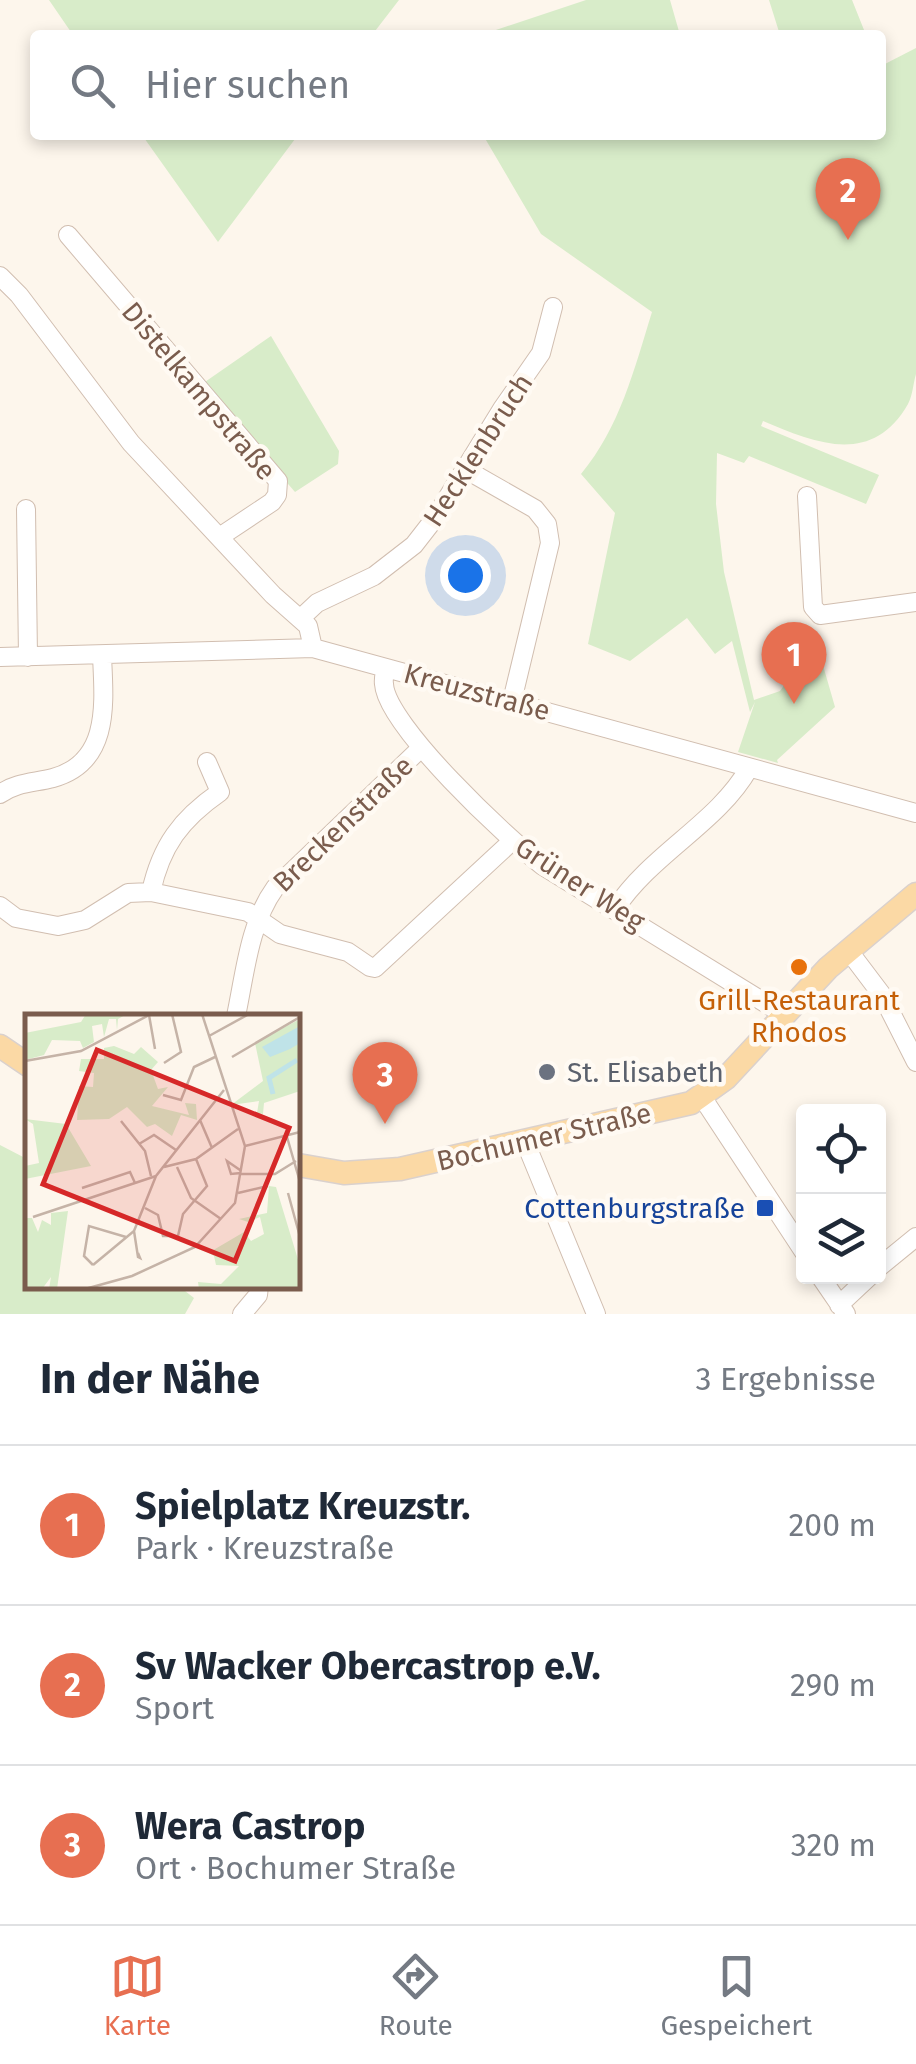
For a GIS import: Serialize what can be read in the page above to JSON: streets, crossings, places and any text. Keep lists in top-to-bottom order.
{
  "streets": {
    "main road": ["Bochumer Straße"],
    "street": [
      "Distelkampstraße",
      "Hecklenbruch",
      "Kreuzstraße",
      "Breckenstraße",
      "Grüner Weg"
    ]
  },
  "crossings": [
    ["Kreuzstraße", "Grüner Weg"],
    ["Breckenstraße", "Grüner Weg"],
    ["Grüner Weg", "Bochumer Straße"]
  ],
  "places": {
    "other": ["Grill-Restaurant Rhodos", "St. Elisabeth"],
    "transit": ["Cottenburgstraße"]
  },
  "page": {
    "search": "Hier suchen",
    "pins": ["2", "1", "3"],
    "heading": ["In der Nähe", "3 Ergebnisse"],
    "list": [
      {
        "mark": "1",
        "name": "Spielplatz Kreuzstr.",
        "note": "Park · Kreuzstraße",
        "value": "200 m"
      },
      {
        "mark": "2",
        "name": "Sv Wacker Obercastrop e.V.",
        "note": "Sport",
        "value": "290 m"
      },
      {
        "mark": "3",
        "name": "Wera Castrop",
        "note": "Ort · Bochumer Straße",
        "value": "320 m"
      }
    ],
    "nav": ["Karte", "Route", "Gespeichert"]
  }
}
